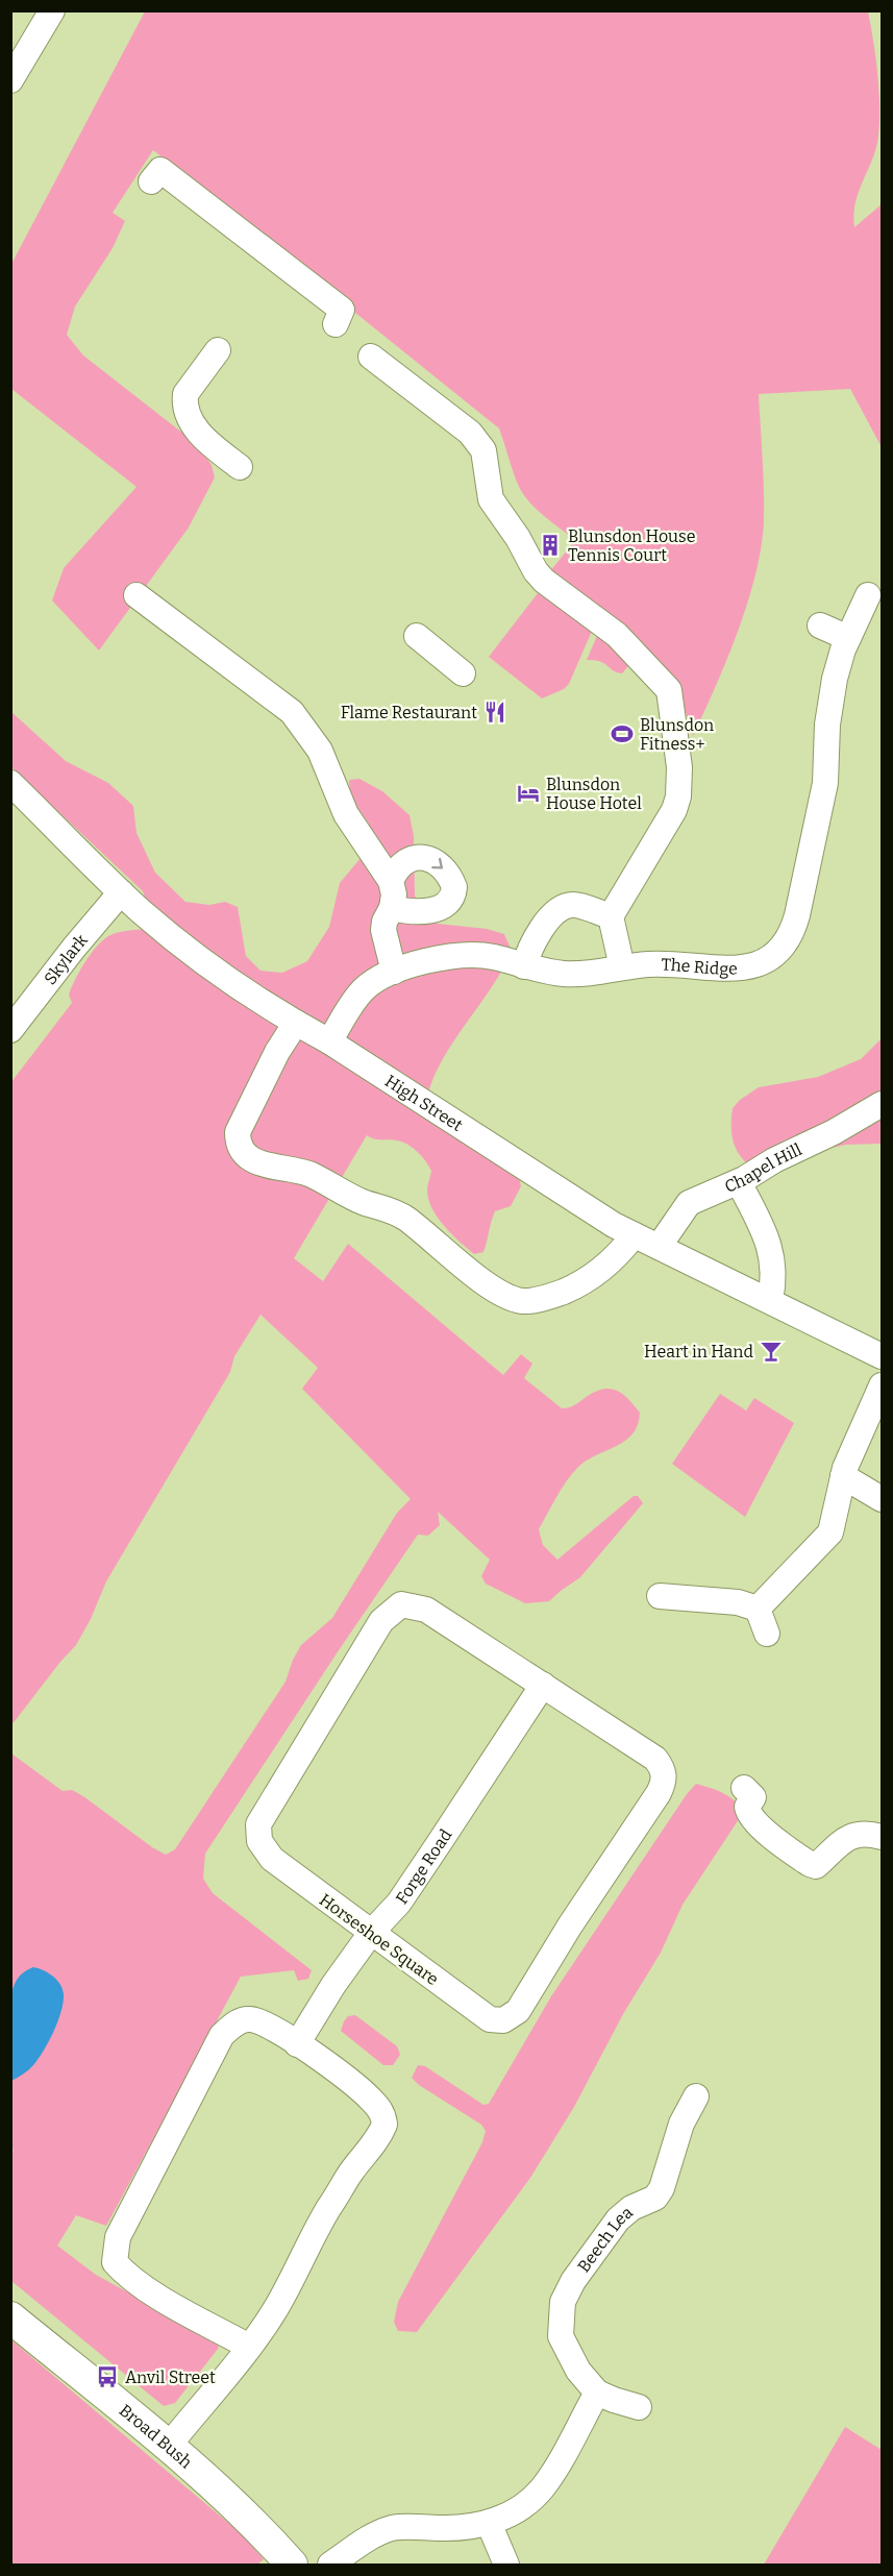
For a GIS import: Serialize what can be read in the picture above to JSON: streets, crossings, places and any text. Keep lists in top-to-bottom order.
{
  "streets": {
    "main road": ["Broad Bush"],
    "street": [
      "Skylark",
      "The Ridge",
      "High Street",
      "Chapel Hill",
      "Forge Road",
      "Horseshoe Square",
      "Beech Lea"
    ]
  },
  "crossings": [
    ["Skylark", "High Street"],
    ["The Ridge", "High Street"],
    ["High Street", "Chapel Hill"],
    ["Forge Road", "Horseshoe Square"]
  ],
  "places": {
    "building": ["Blunsdon House Tennis Court"],
    "restaurant": ["Flame Restaurant"],
    "sports": ["Blunsdon Fitness+"],
    "hotel": ["Blunsdon House Hotel"],
    "bar": ["Heart in Hand"],
    "bus stop": ["Anvil Street"]
  }
}
